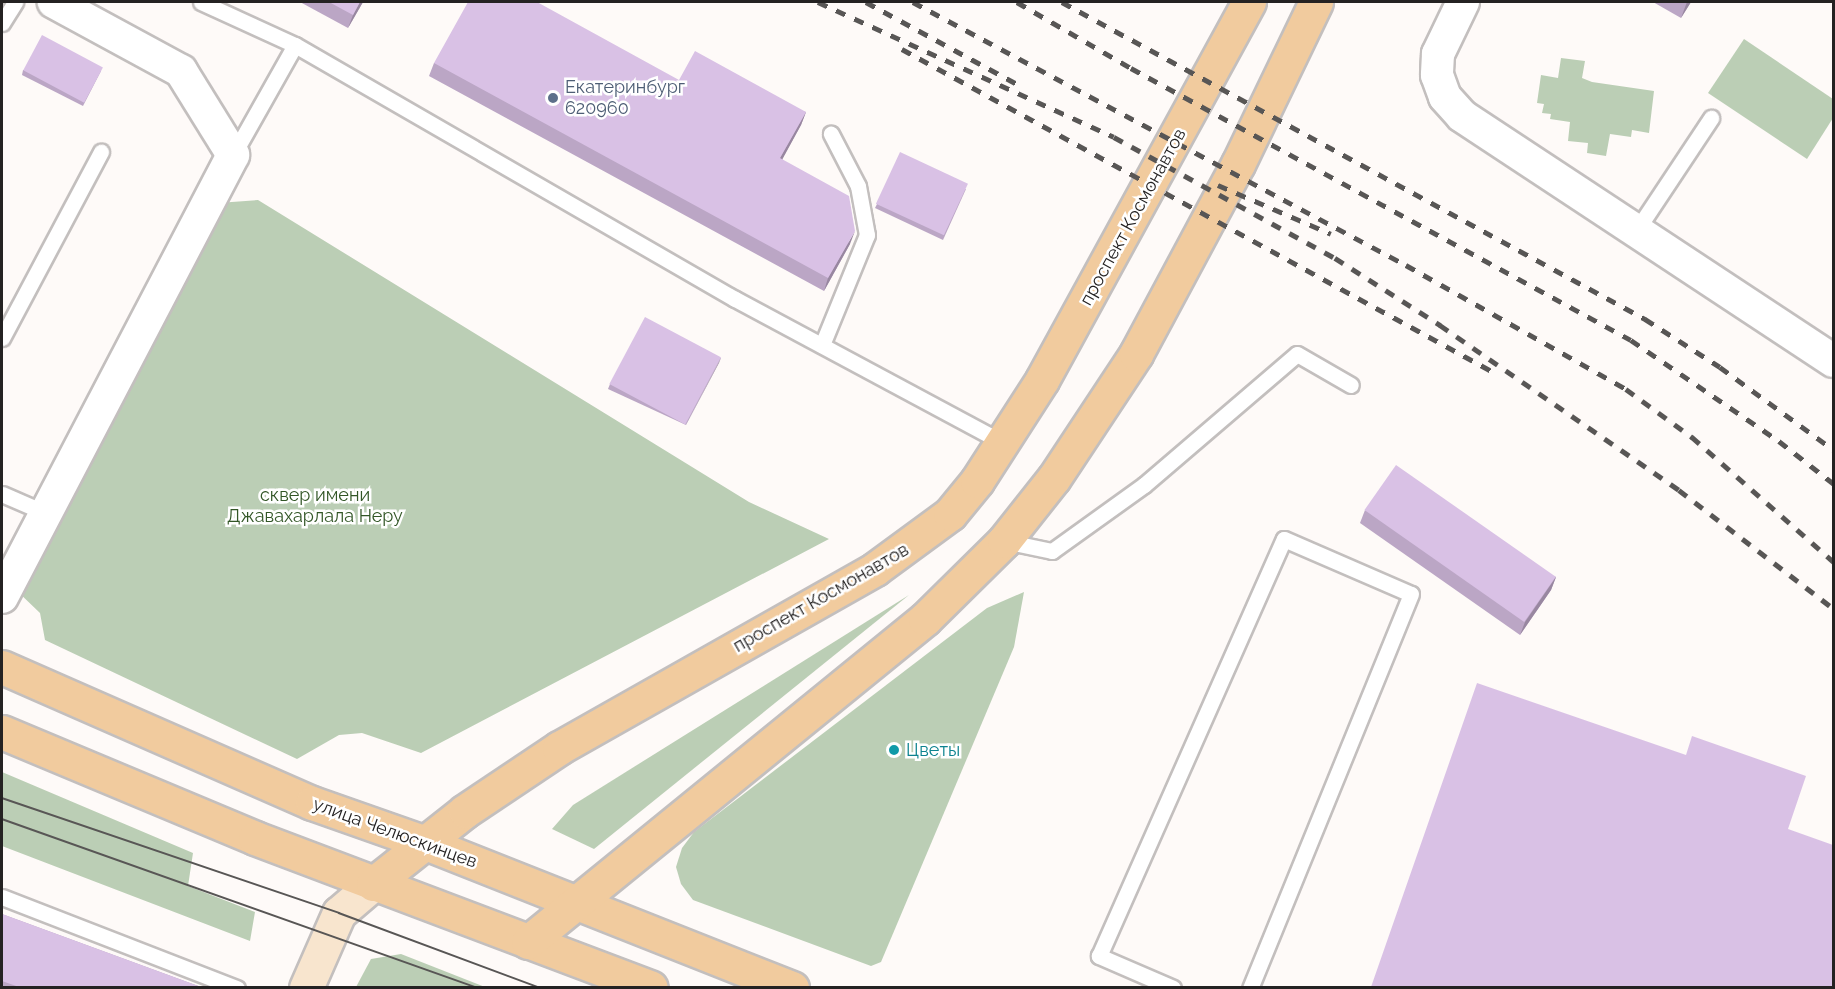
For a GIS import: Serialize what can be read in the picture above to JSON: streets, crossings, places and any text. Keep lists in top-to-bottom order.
{
  "streets": {
    "main road": ["проспект Космонавтов", "улица Челюскинцев"]
  },
  "crossings": [
    ["проспект Космонавтов", "улица Челюскинцев"]
  ],
  "parks": ["сквер имени Джавахарлала Неру"],
  "places": ["Екатеринбург 620960", "Цветы"]
}
